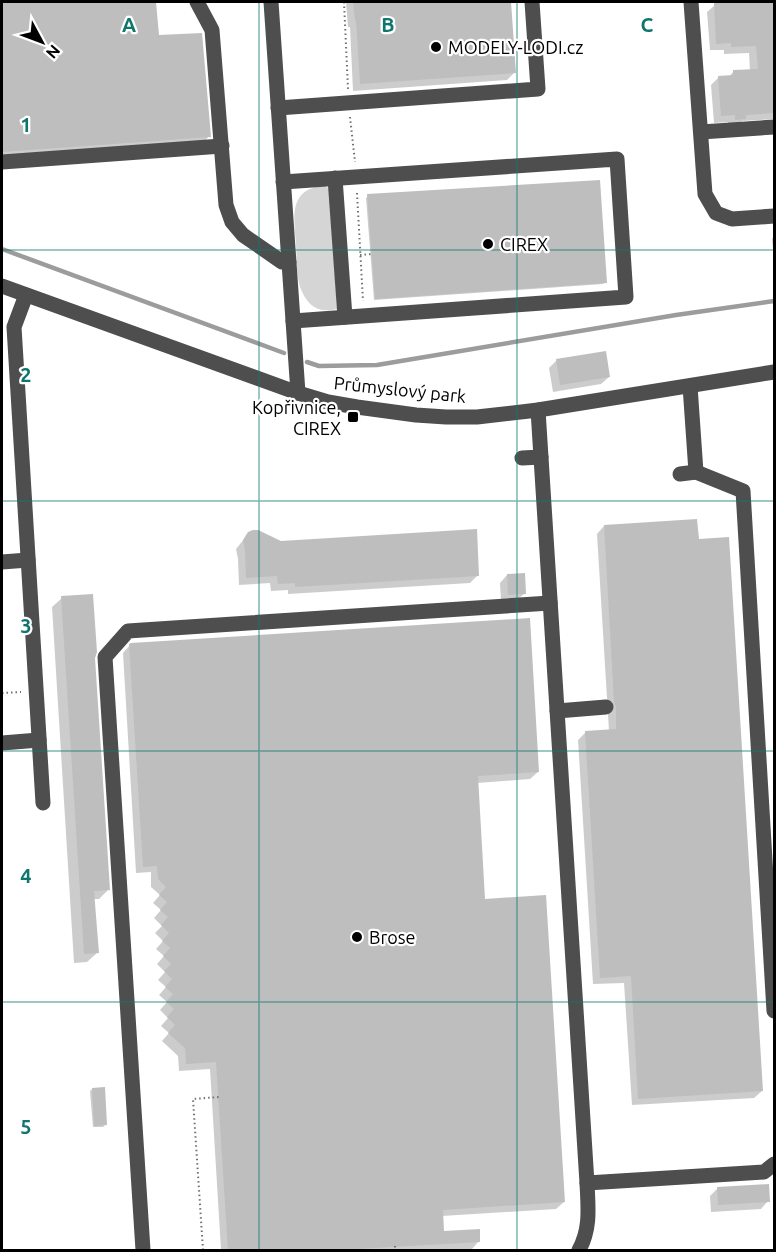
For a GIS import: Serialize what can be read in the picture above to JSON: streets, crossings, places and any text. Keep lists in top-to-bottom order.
{
  "streets": {
    "street": ["Průmyslový park"]
  },
  "places": {
    "other": ["MODELY-LODI.cz", "CIREX", "Brose"],
    "transit": ["Kopřivnice, CIREX"]
  },
  "north": "bottom right",
  "grid": {
    "columns": ["A", "B", "C"],
    "rows": [
      "1",
      "2",
      "3",
      "4",
      "5"
    ]
  }
}
